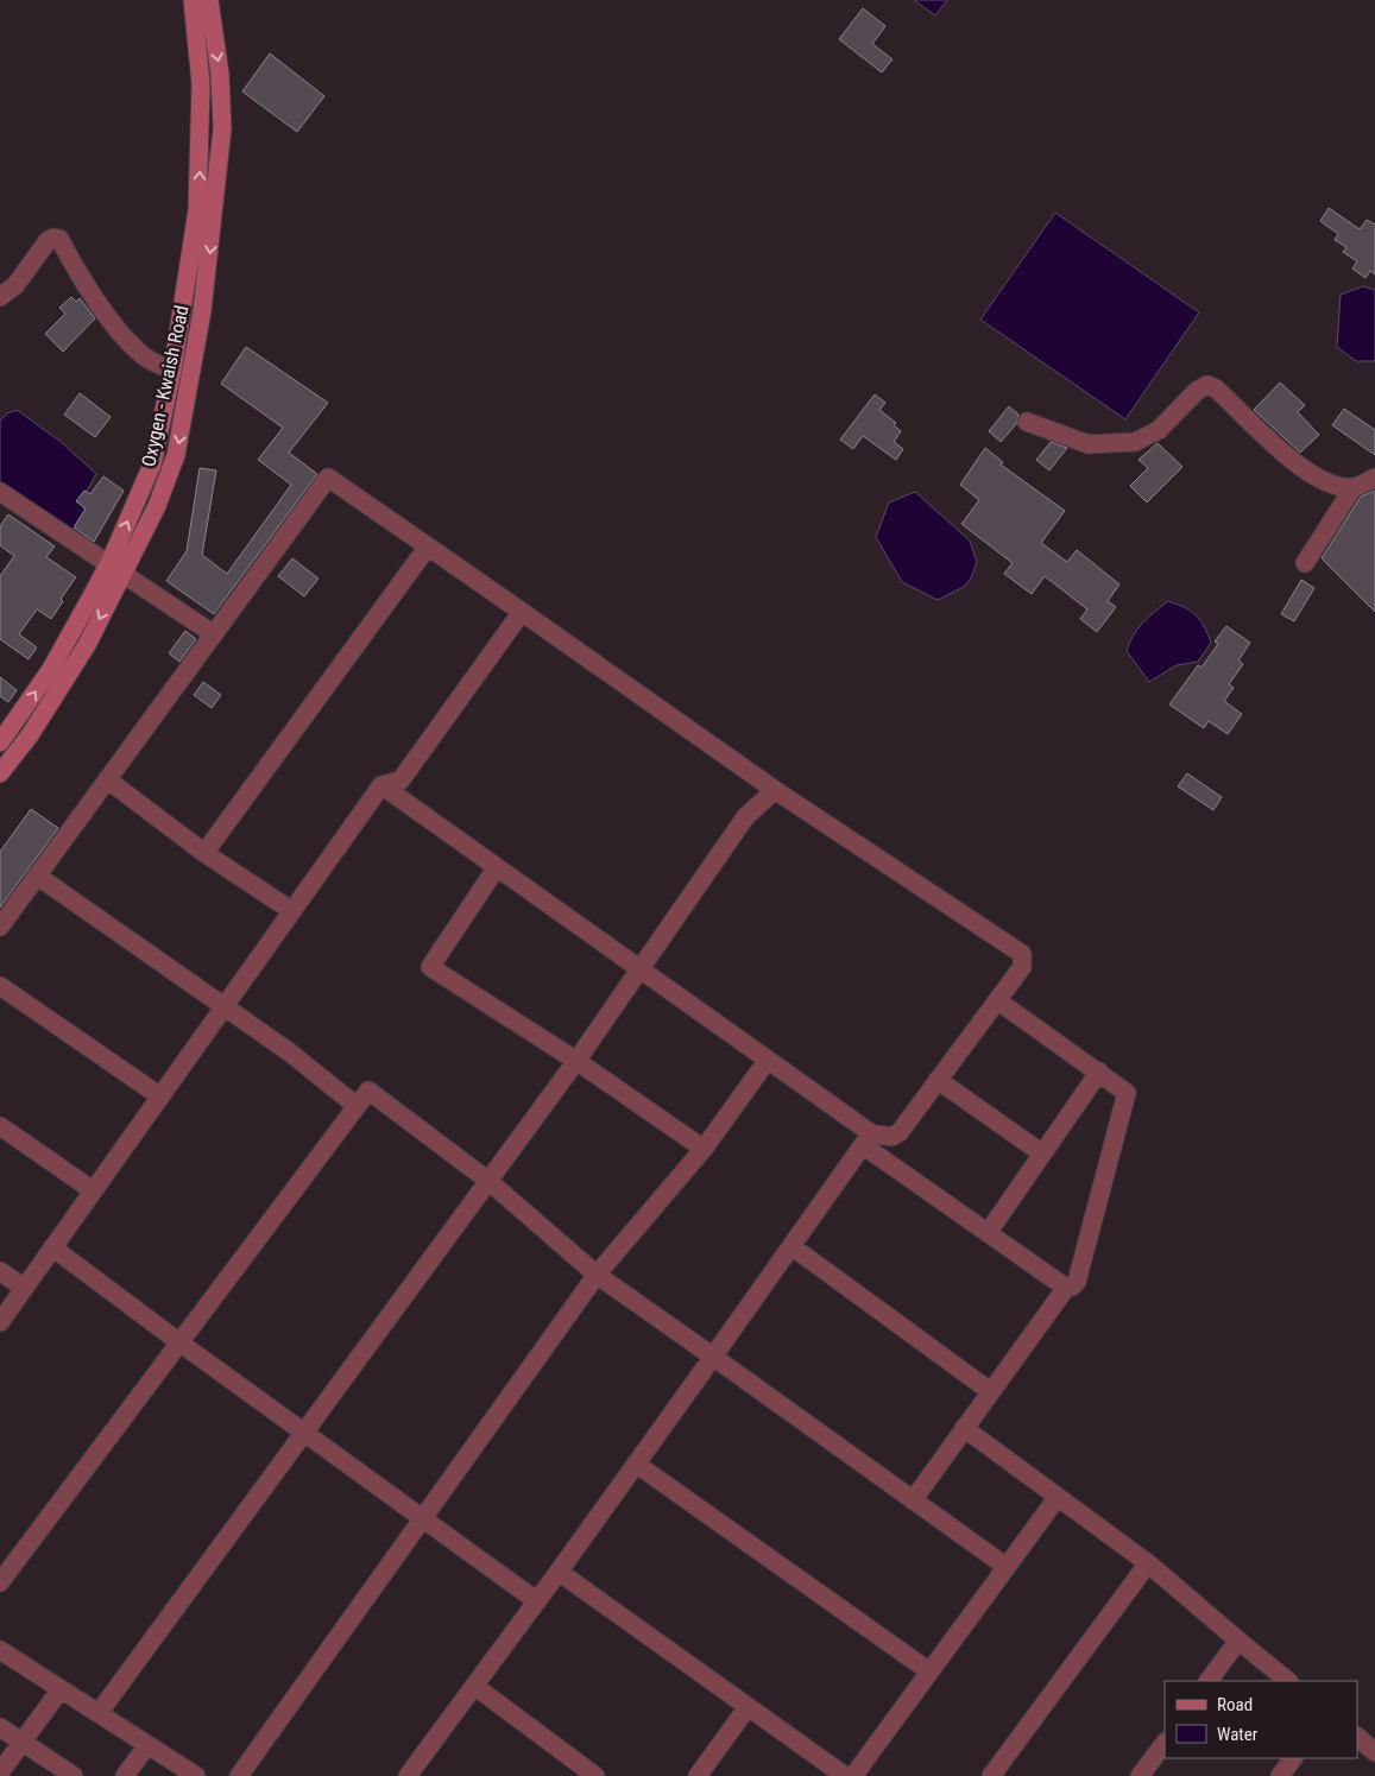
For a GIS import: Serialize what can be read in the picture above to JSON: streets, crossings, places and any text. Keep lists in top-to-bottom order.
{
  "streets": {
    "main road": ["Oxygen - Kwaish Road"]
  },
  "legend": ["Road", "Water"]
}
